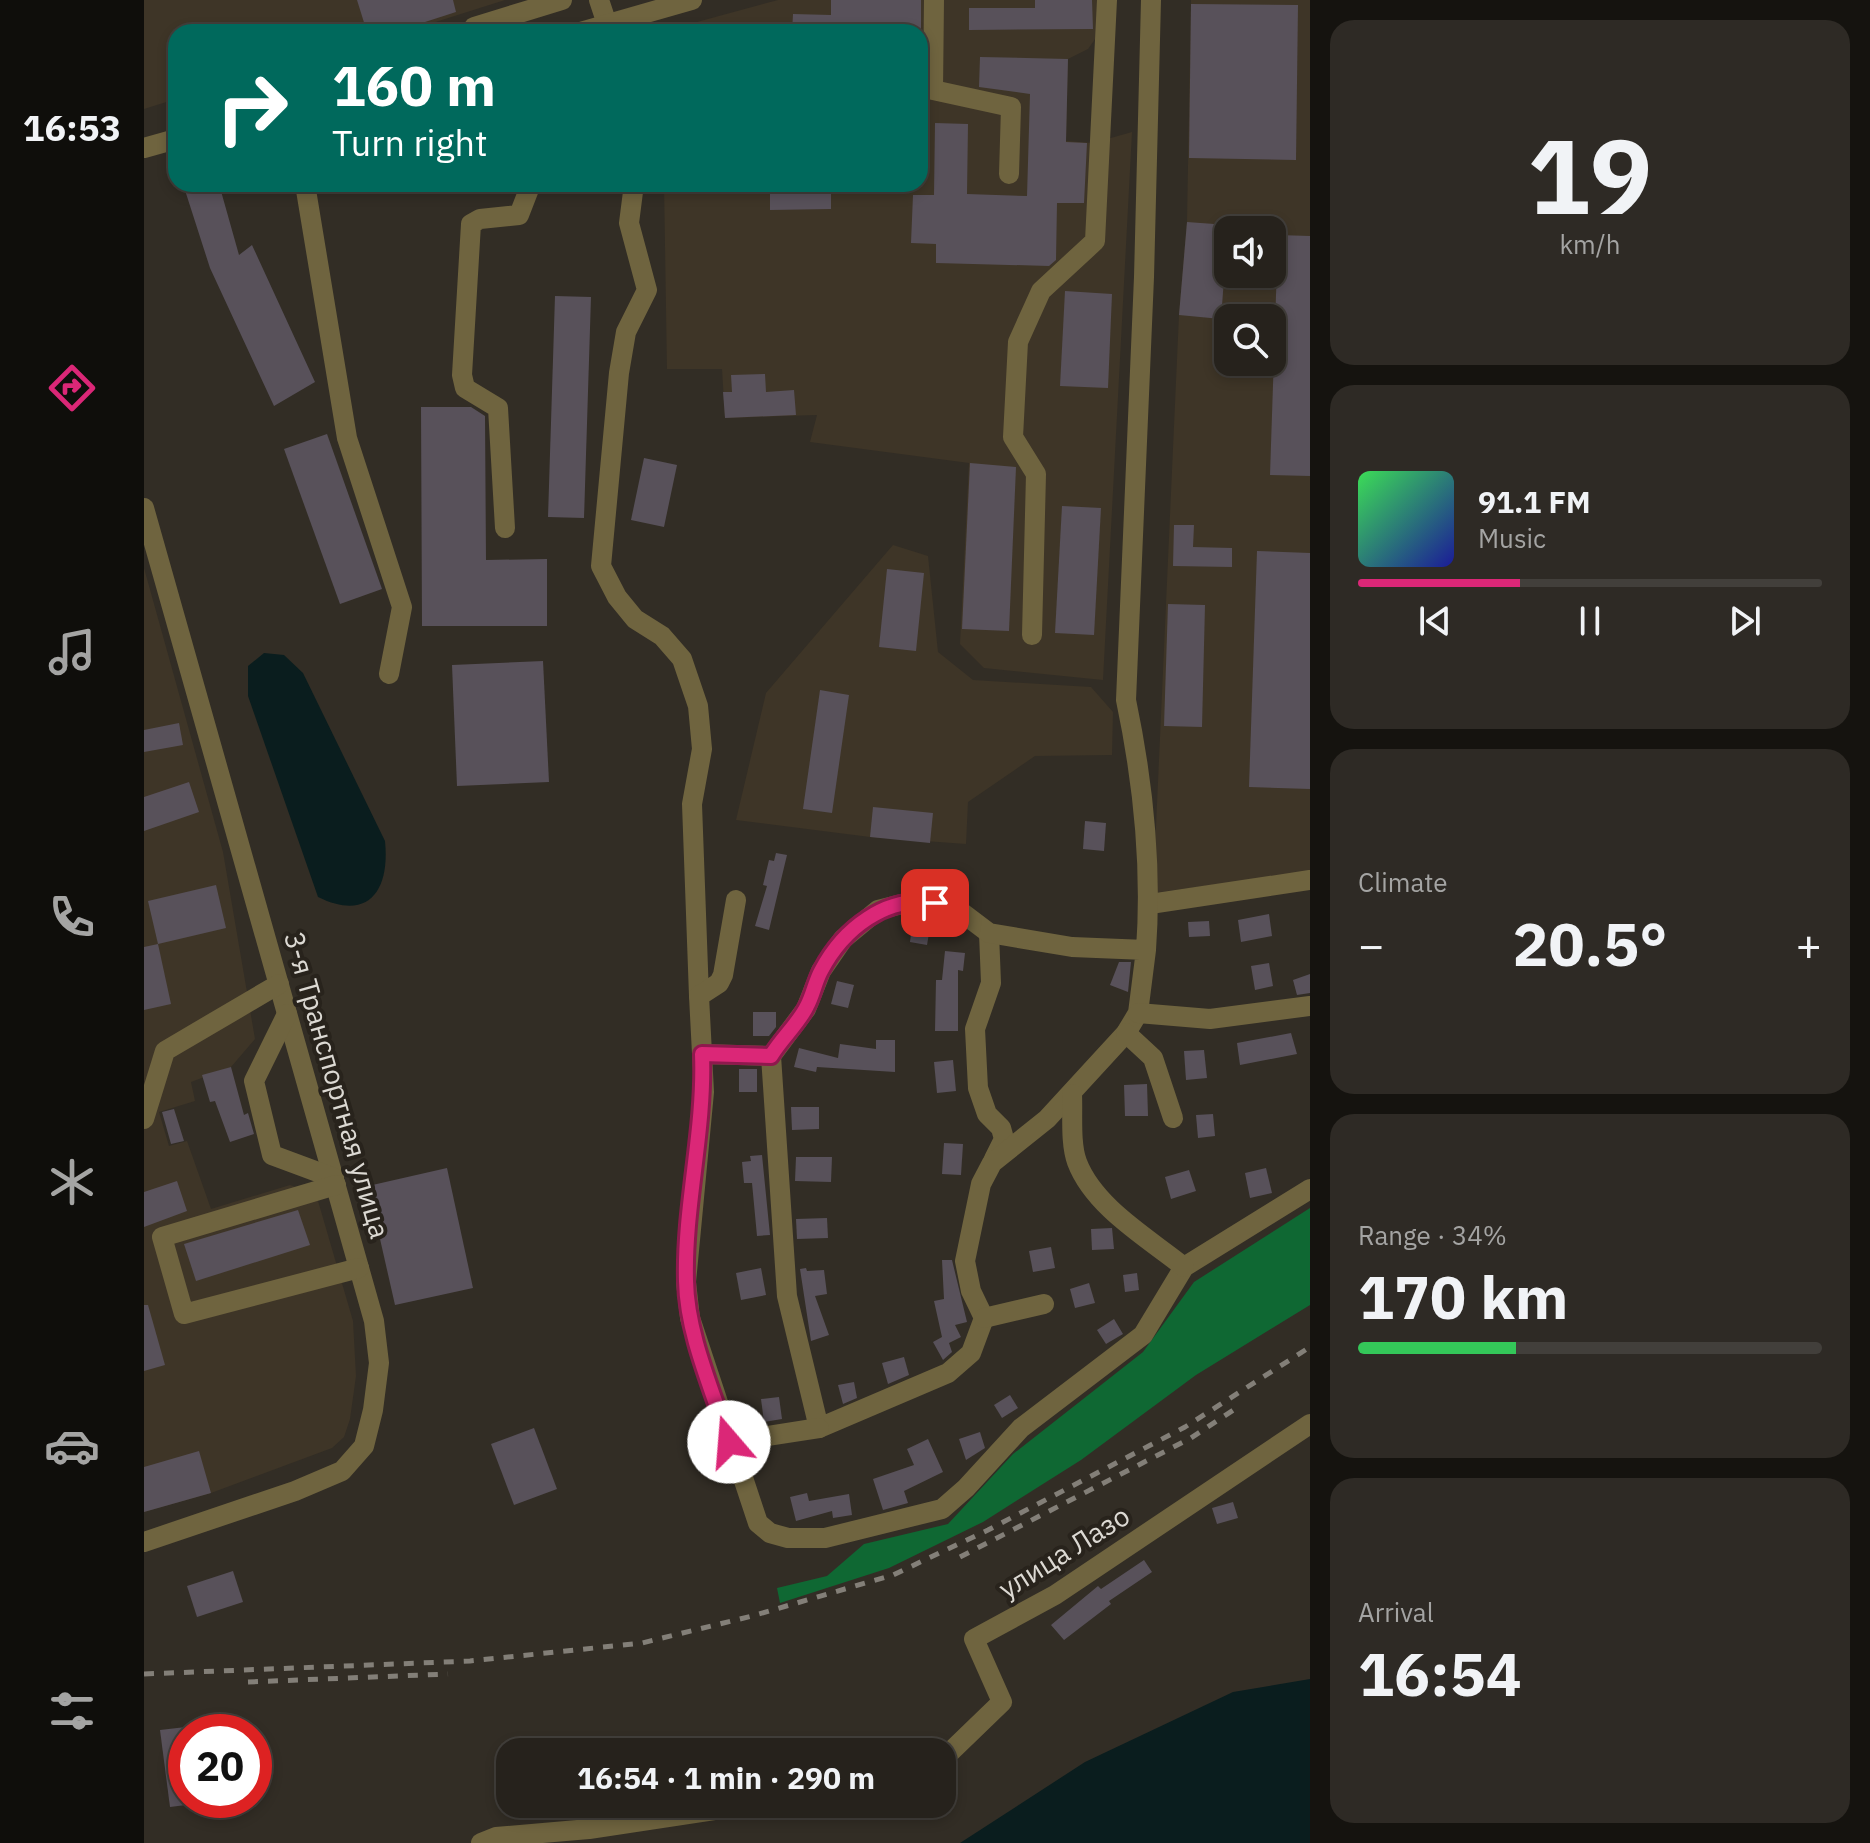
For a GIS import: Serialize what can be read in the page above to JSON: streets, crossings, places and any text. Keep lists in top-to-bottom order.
{
  "streets": {
    "street": ["3-я Транспортная улица", "улица Лазо"]
  },
  "page": {
    "tabs": "16:53",
    "tile": [
      ["19", "km/h"],
      "Climate",
      ["Range · 34%", "170 km"],
      ["Arrival", "16:54"]
    ],
    "turn": ["160 m", "Turn right"],
    "song": ["91.1 FM", "Music"],
    "heat": ["−", "20.5°", "+"],
    "limit": "20",
    "trip": "16:54 · 1 min · 290 m"
  }
}
